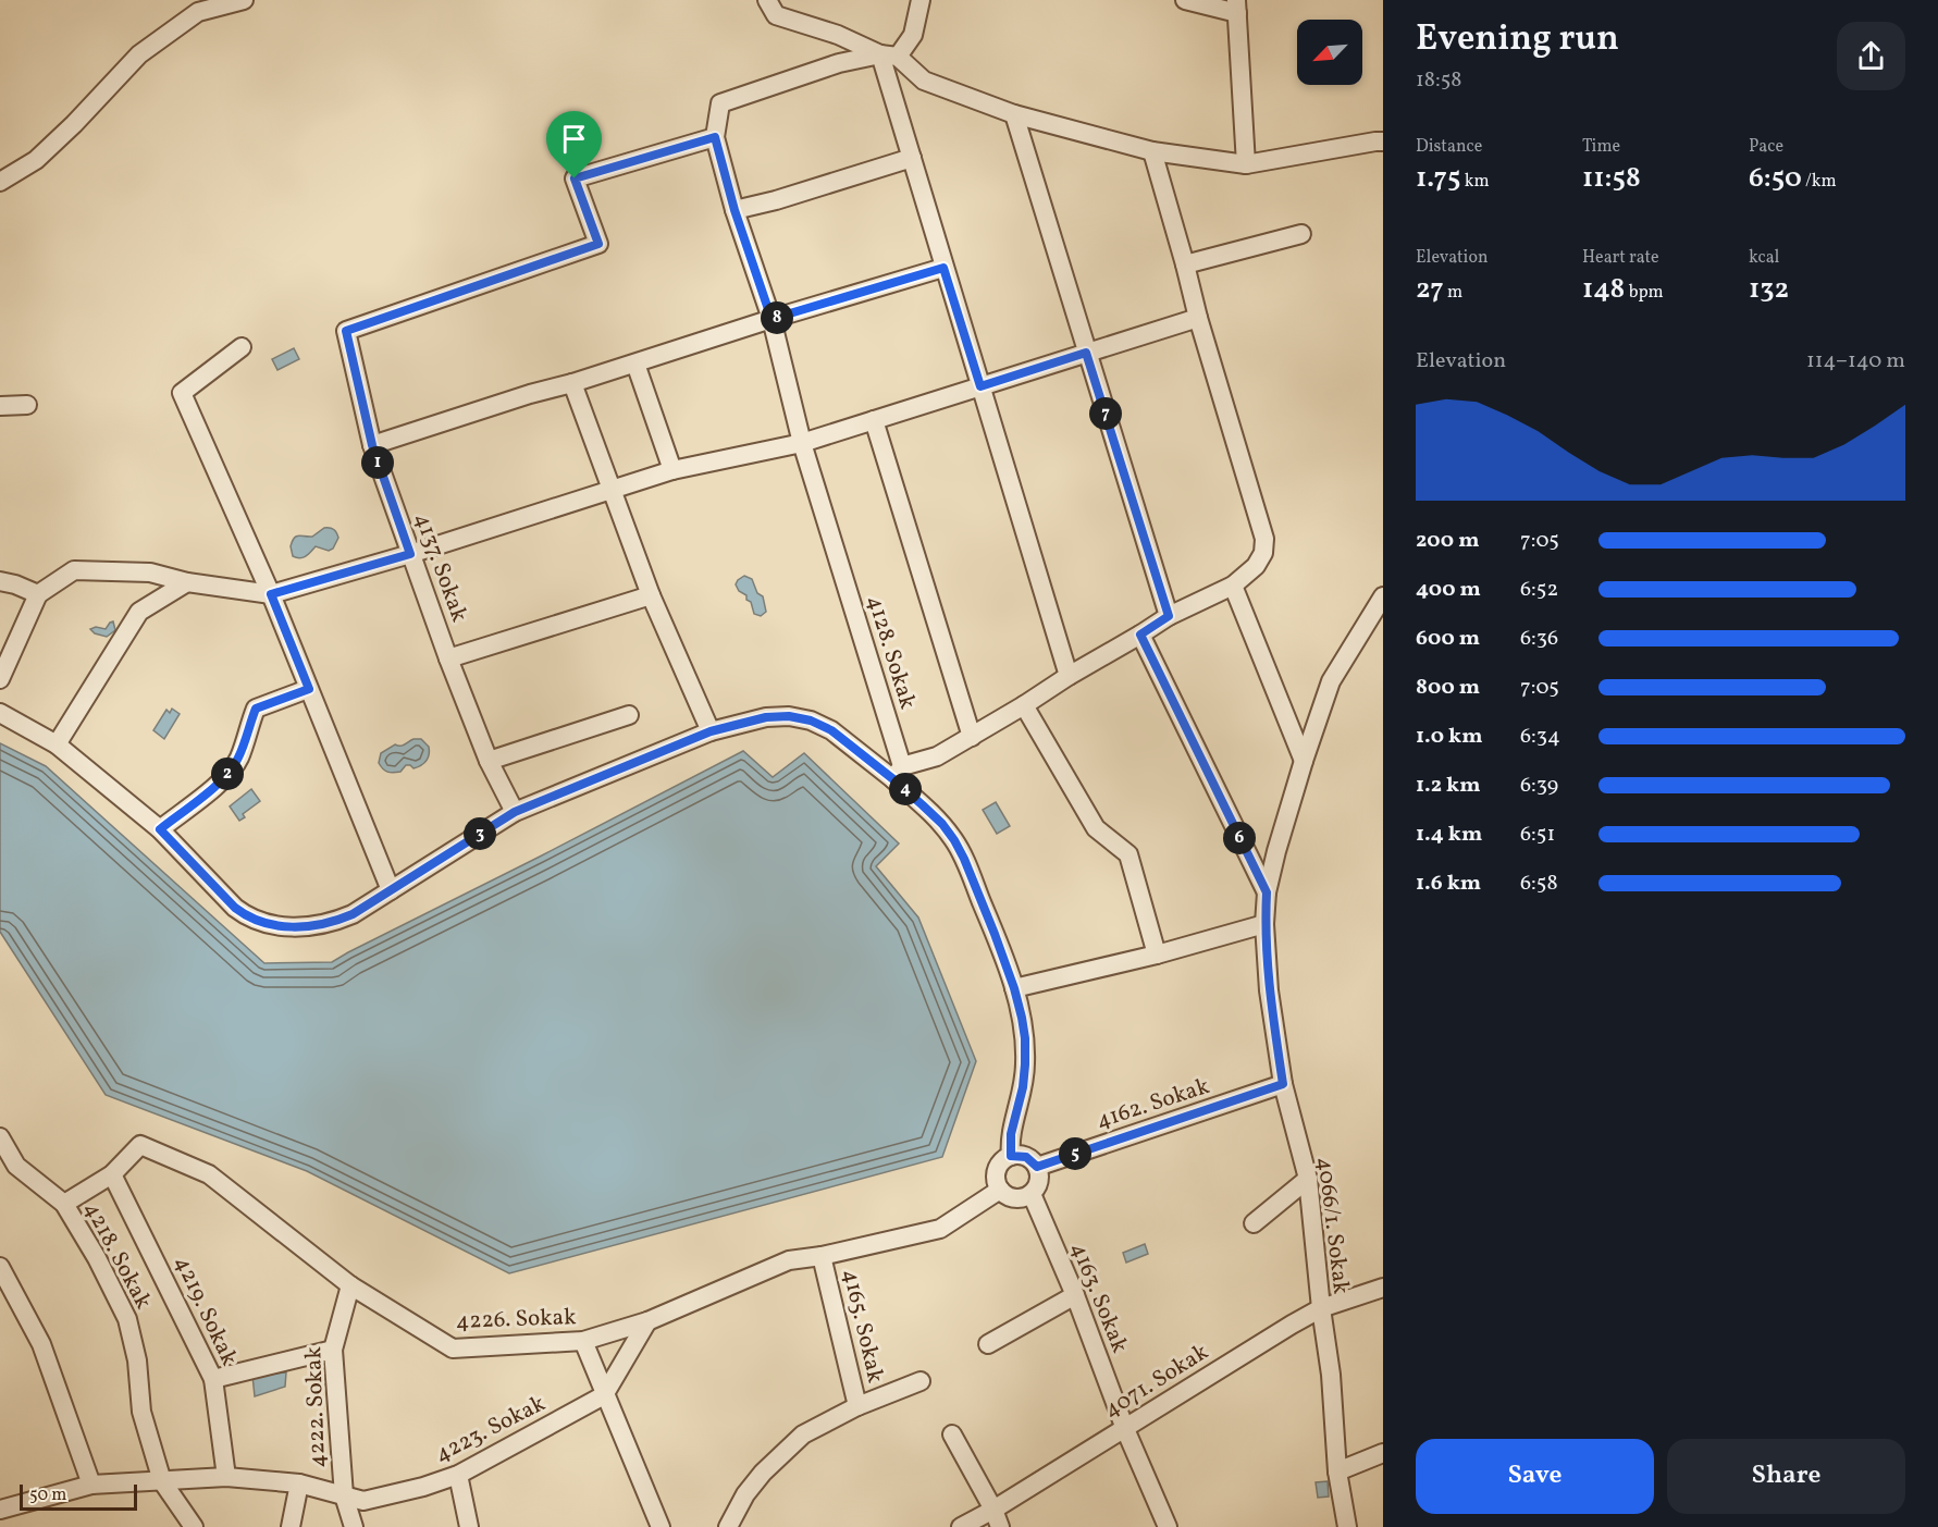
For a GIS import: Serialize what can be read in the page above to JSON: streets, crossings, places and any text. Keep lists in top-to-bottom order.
{
  "streets": {
    "street": [
      "4137. Sokak",
      "4128. Sokak",
      "4162. Sokak",
      "4066/1. Sokak",
      "4218. Sokak",
      "4163. Sokak",
      "4219. Sokak",
      "4226. Sokak",
      "4165. Sokak",
      "4071. Sokak",
      "4222. Sokak",
      "4223. Sokak"
    ]
  },
  "crossings": [
    ["4137. Sokak", "4128. Sokak"],
    ["4162. Sokak", "4066/1. Sokak"],
    ["4162. Sokak", "4163. Sokak"],
    ["4066/1. Sokak", "4071. Sokak"],
    ["4218. Sokak", "4223. Sokak"],
    ["4163. Sokak", "4071. Sokak"],
    ["4219. Sokak", "4226. Sokak"],
    ["4219. Sokak", "4223. Sokak"],
    ["4226. Sokak", "4165. Sokak"],
    ["4226. Sokak", "4222. Sokak"],
    ["4222. Sokak", "4223. Sokak"]
  ],
  "scale_bar": "50 m",
  "north": "bottom left",
  "page": {
    "heading": ["Evening run", "18:58"],
    "stats": [
      ["Distance", "1.75 km"],
      ["Time", "11:58"],
      ["Pace", "6:50 /km"],
      ["Elevation", "27 m"],
      ["Heart rate", "148 bpm"],
      ["kcal", "132"]
    ],
    "pins": [
      "8",
      "7",
      "1",
      "2",
      "4",
      "3",
      "6",
      "5"
    ],
    "chart": ["Elevation", "114–140 m"],
    "list": [
      {
        "name": "200 m",
        "note": "7:05"
      },
      {
        "name": "400 m",
        "note": "6:52"
      },
      {
        "name": "600 m",
        "note": "6:36"
      },
      {
        "name": "800 m",
        "note": "7:05"
      },
      {
        "name": "1.0 km",
        "note": "6:34"
      },
      {
        "name": "1.2 km",
        "note": "6:39"
      },
      {
        "name": "1.4 km",
        "note": "6:51"
      },
      {
        "name": "1.6 km",
        "note": "6:58"
      }
    ],
    "buttons": ["Save", "Share"],
    "scale": "50 m"
  }
}
